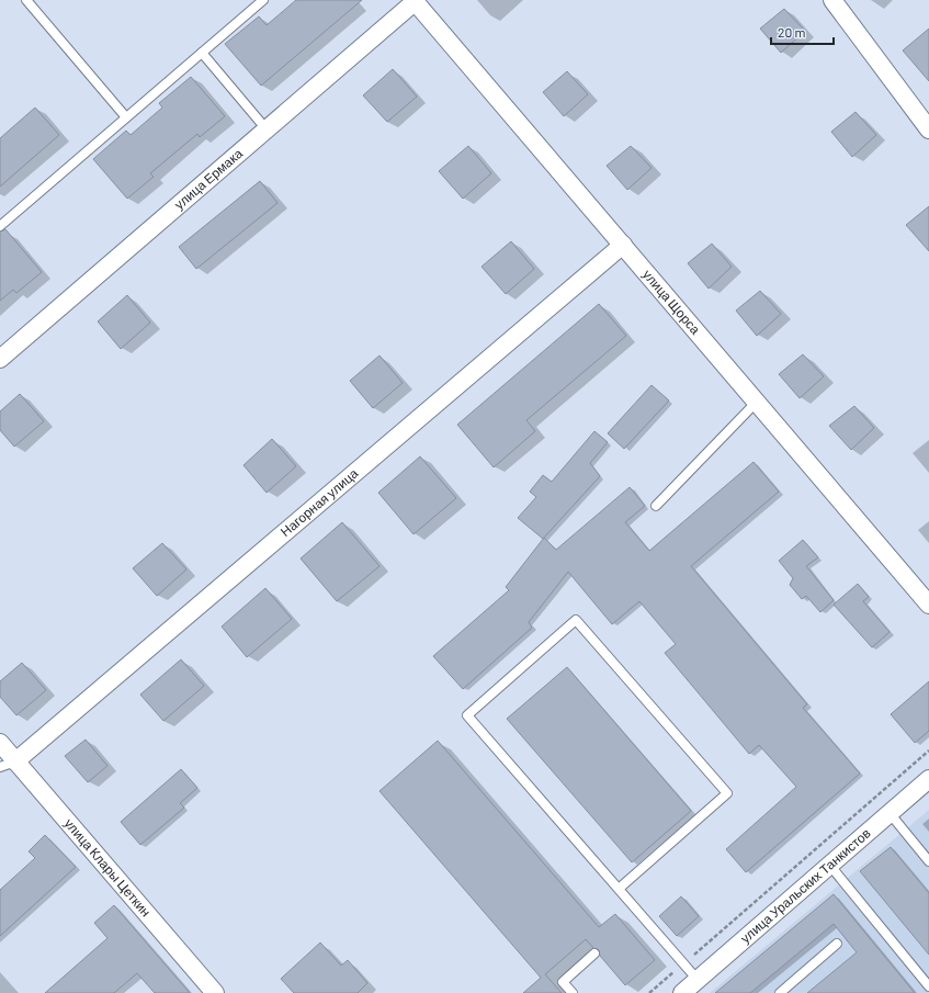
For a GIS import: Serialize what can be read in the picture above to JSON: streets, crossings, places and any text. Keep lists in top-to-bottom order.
{
  "streets": {
    "street": [
      "улица Ермака",
      "улица Щорса",
      "Нагорная улица",
      "улица Клары Цеткин",
      "улица Уральских Танкистов"
    ]
  },
  "crossings": [
    ["улица Ермака", "улица Щорса"],
    ["улица Щорса", "Нагорная улица"],
    ["Нагорная улица", "улица Клары Цеткин"]
  ],
  "scale_bar": "20 m"
}
